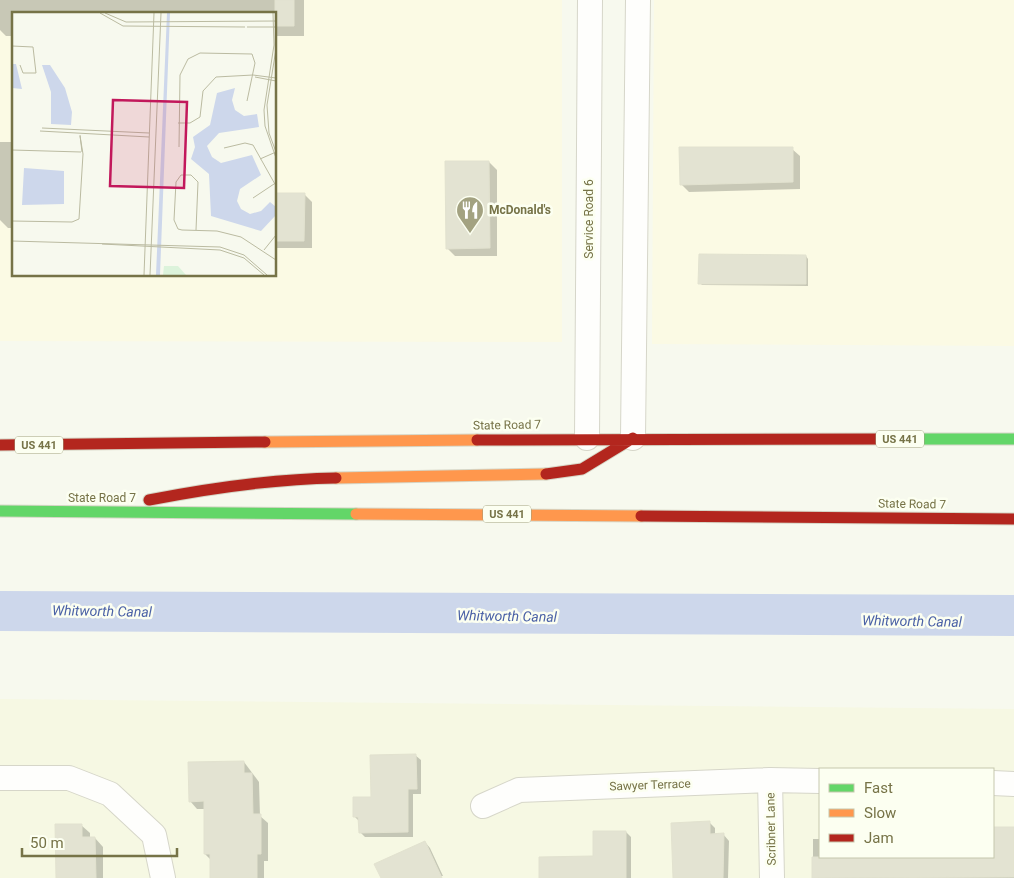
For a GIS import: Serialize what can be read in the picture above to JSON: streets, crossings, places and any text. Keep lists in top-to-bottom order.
{
  "streets": {
    "main road": ["State Road 7", "US 441"],
    "street": ["Service Road 6", "Sawyer Terrace", "Scribner Lane"]
  },
  "crossings": [
    ["Service Road 6", "State Road 7"],
    ["Sawyer Terrace", "Scribner Lane"]
  ],
  "water": ["Whitworth Canal"],
  "places": {
    "restaurant": ["McDonald's"]
  },
  "legend": ["Fast", "Slow", "Jam"],
  "scale_bar": "50 m"
}
